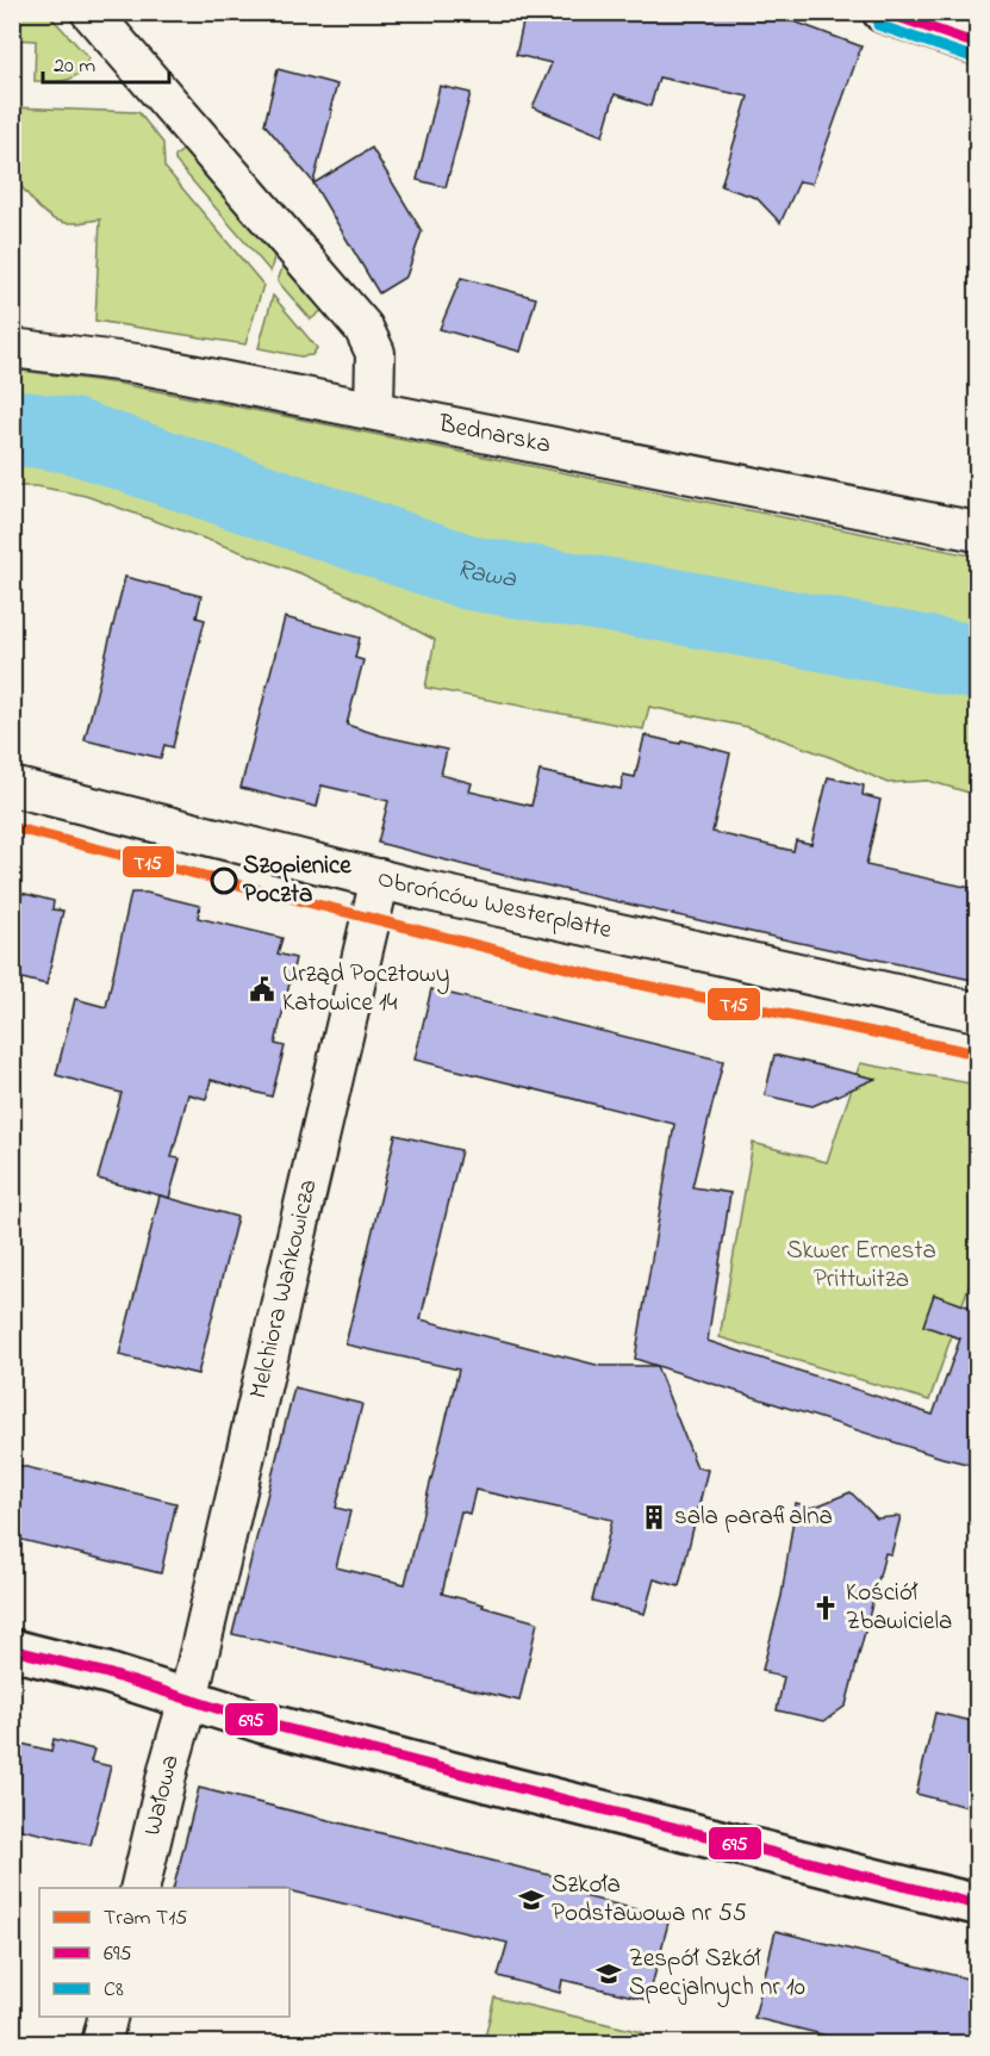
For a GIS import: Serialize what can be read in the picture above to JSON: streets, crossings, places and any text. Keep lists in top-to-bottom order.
{
  "streets": {
    "street": [
      "Bednarska",
      "Obrońców Westerplatte",
      "Melchiora Wańkowicza",
      "Wałowa"
    ]
  },
  "crossings": [
    ["Obrońców Westerplatte", "Melchiora Wańkowicza"],
    ["Melchiora Wańkowicza", "Wałowa"]
  ],
  "water": ["Rawa"],
  "parks": ["Skwer Ernesta Prittwitza"],
  "places": {
    "other": ["Szopienice Poczta"],
    "public building": ["Urząd Pocztowy Katowice 14"],
    "building": ["sala parafialna"],
    "church": ["Kościół Zbawiciela"],
    "school or university": ["Szkoła Podstawowa nr 55", "Zespół Szkół Specjalnych nr 10"]
  },
  "lines": ["transit line 695", "transit line C8", "tram line T15"],
  "legend": ["Tram T15", "695", "C8"],
  "scale_bar": "20 m"
}
